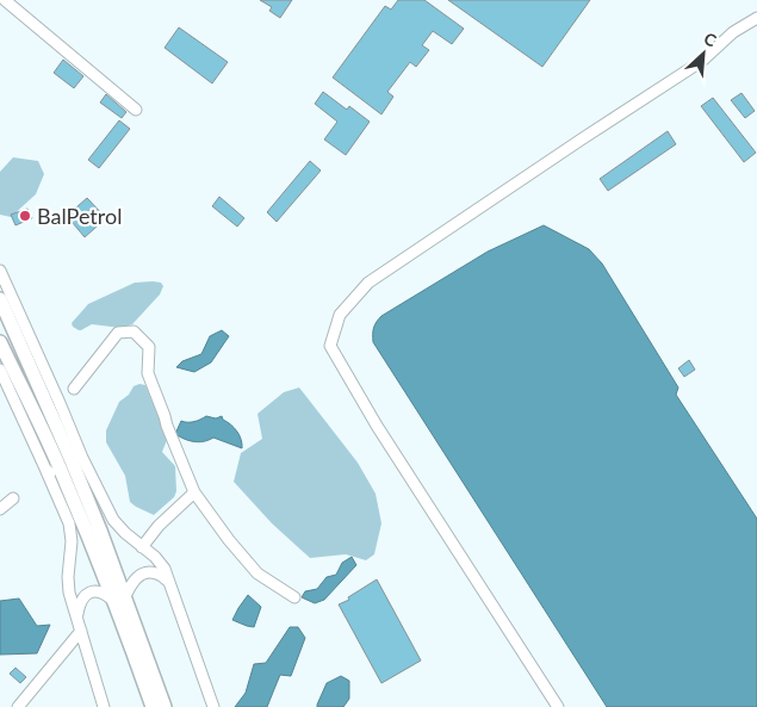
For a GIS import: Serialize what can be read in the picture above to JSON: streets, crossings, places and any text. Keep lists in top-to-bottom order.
{
  "places": ["BalPetrol"],
  "north": "top right"
}
